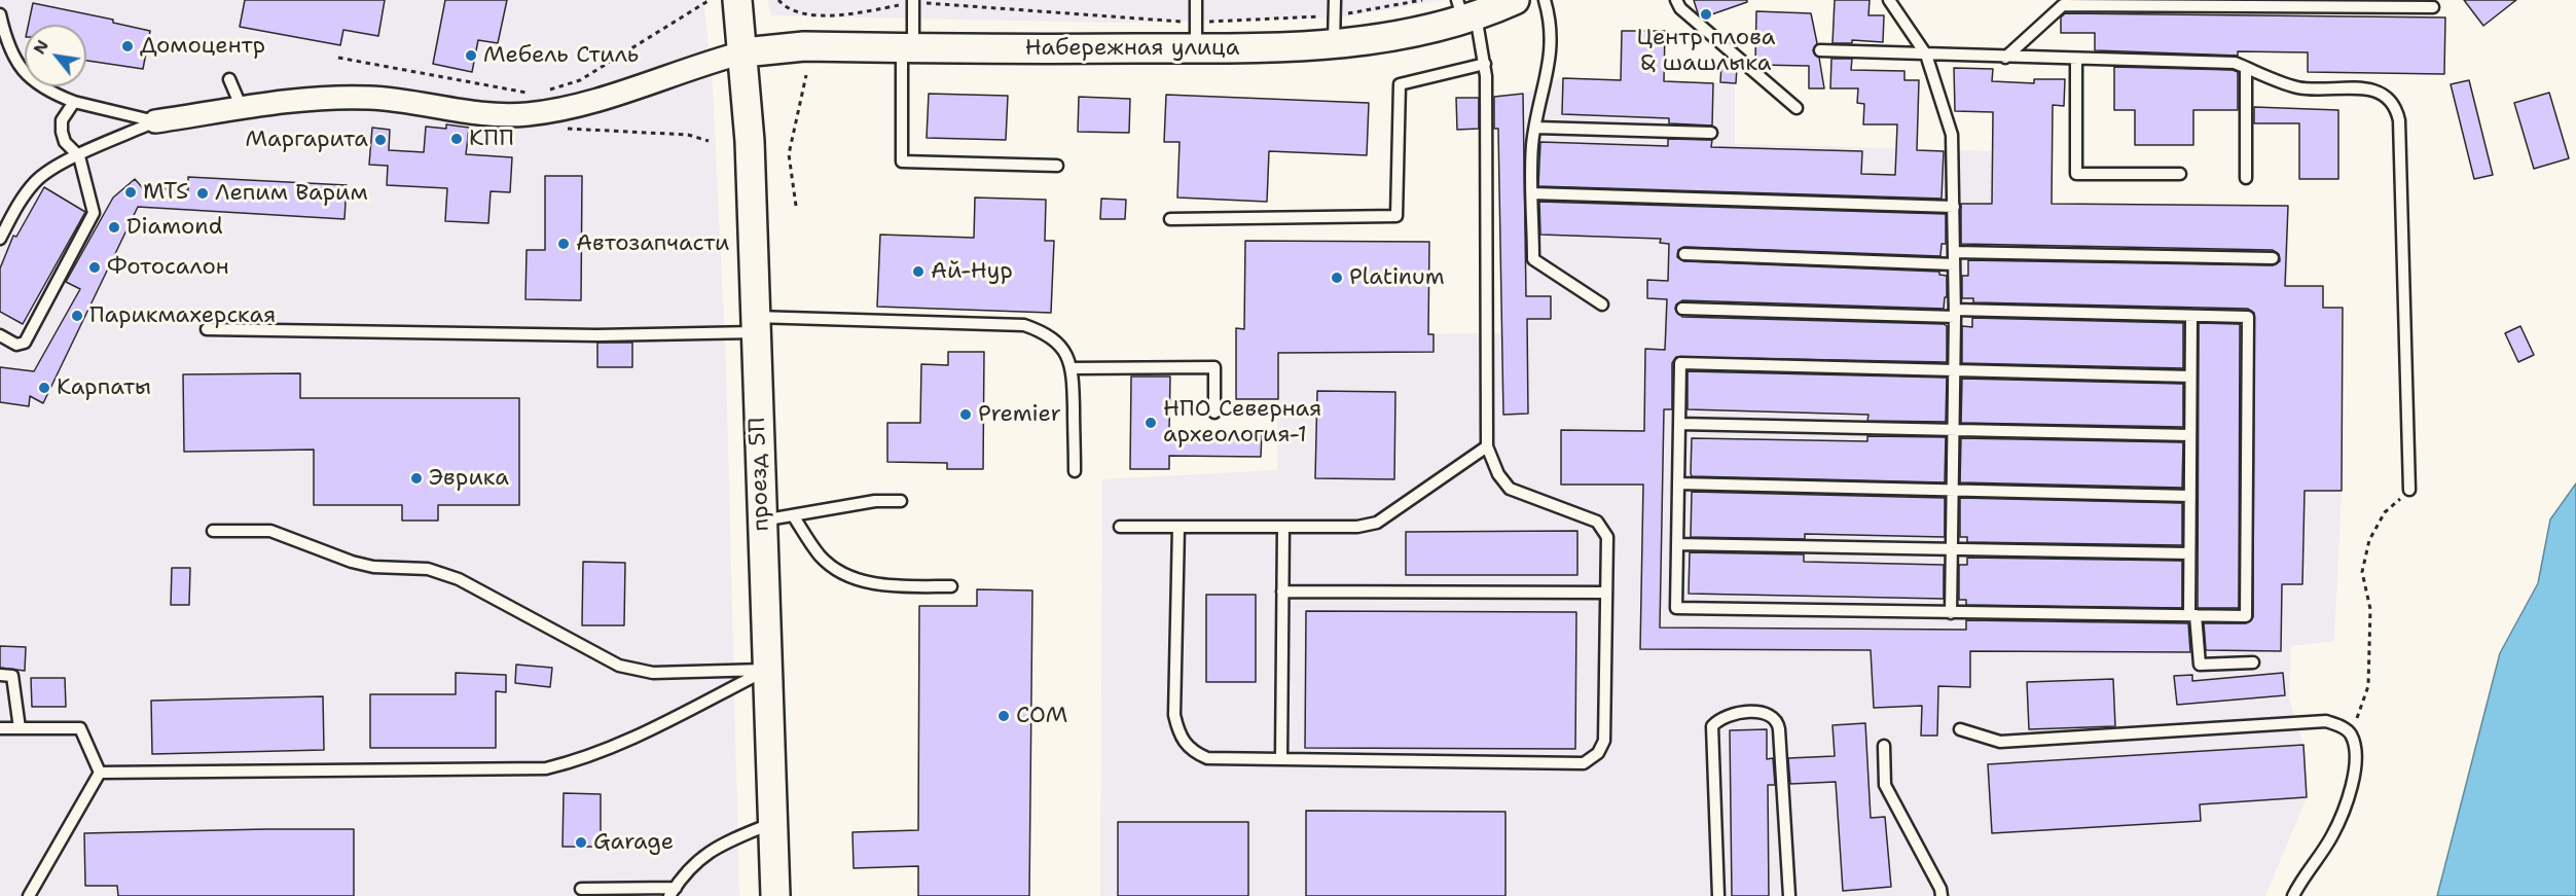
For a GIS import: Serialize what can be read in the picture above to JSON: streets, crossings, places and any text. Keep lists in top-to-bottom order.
{
  "streets": {
    "street": ["Набережная улица", "проезд 5П"]
  },
  "crossings": [
    ["Набережная улица", "проезд 5П"]
  ],
  "places": [
    "Центр плова & шашлыка",
    "Домоцентр",
    "Мебель Стиль",
    "КПП",
    "Маргарита",
    "MTS",
    "Лепим Варим",
    "Diamond",
    "Автозапчасти",
    "Фотосалон",
    "Ай-Нур",
    "Platinum",
    "Парикмахерская",
    "Карпаты",
    "Premier",
    "НПО Северная археология-1",
    "Эврика",
    "СОМ",
    "Garage"
  ],
  "north": "top left"
}
